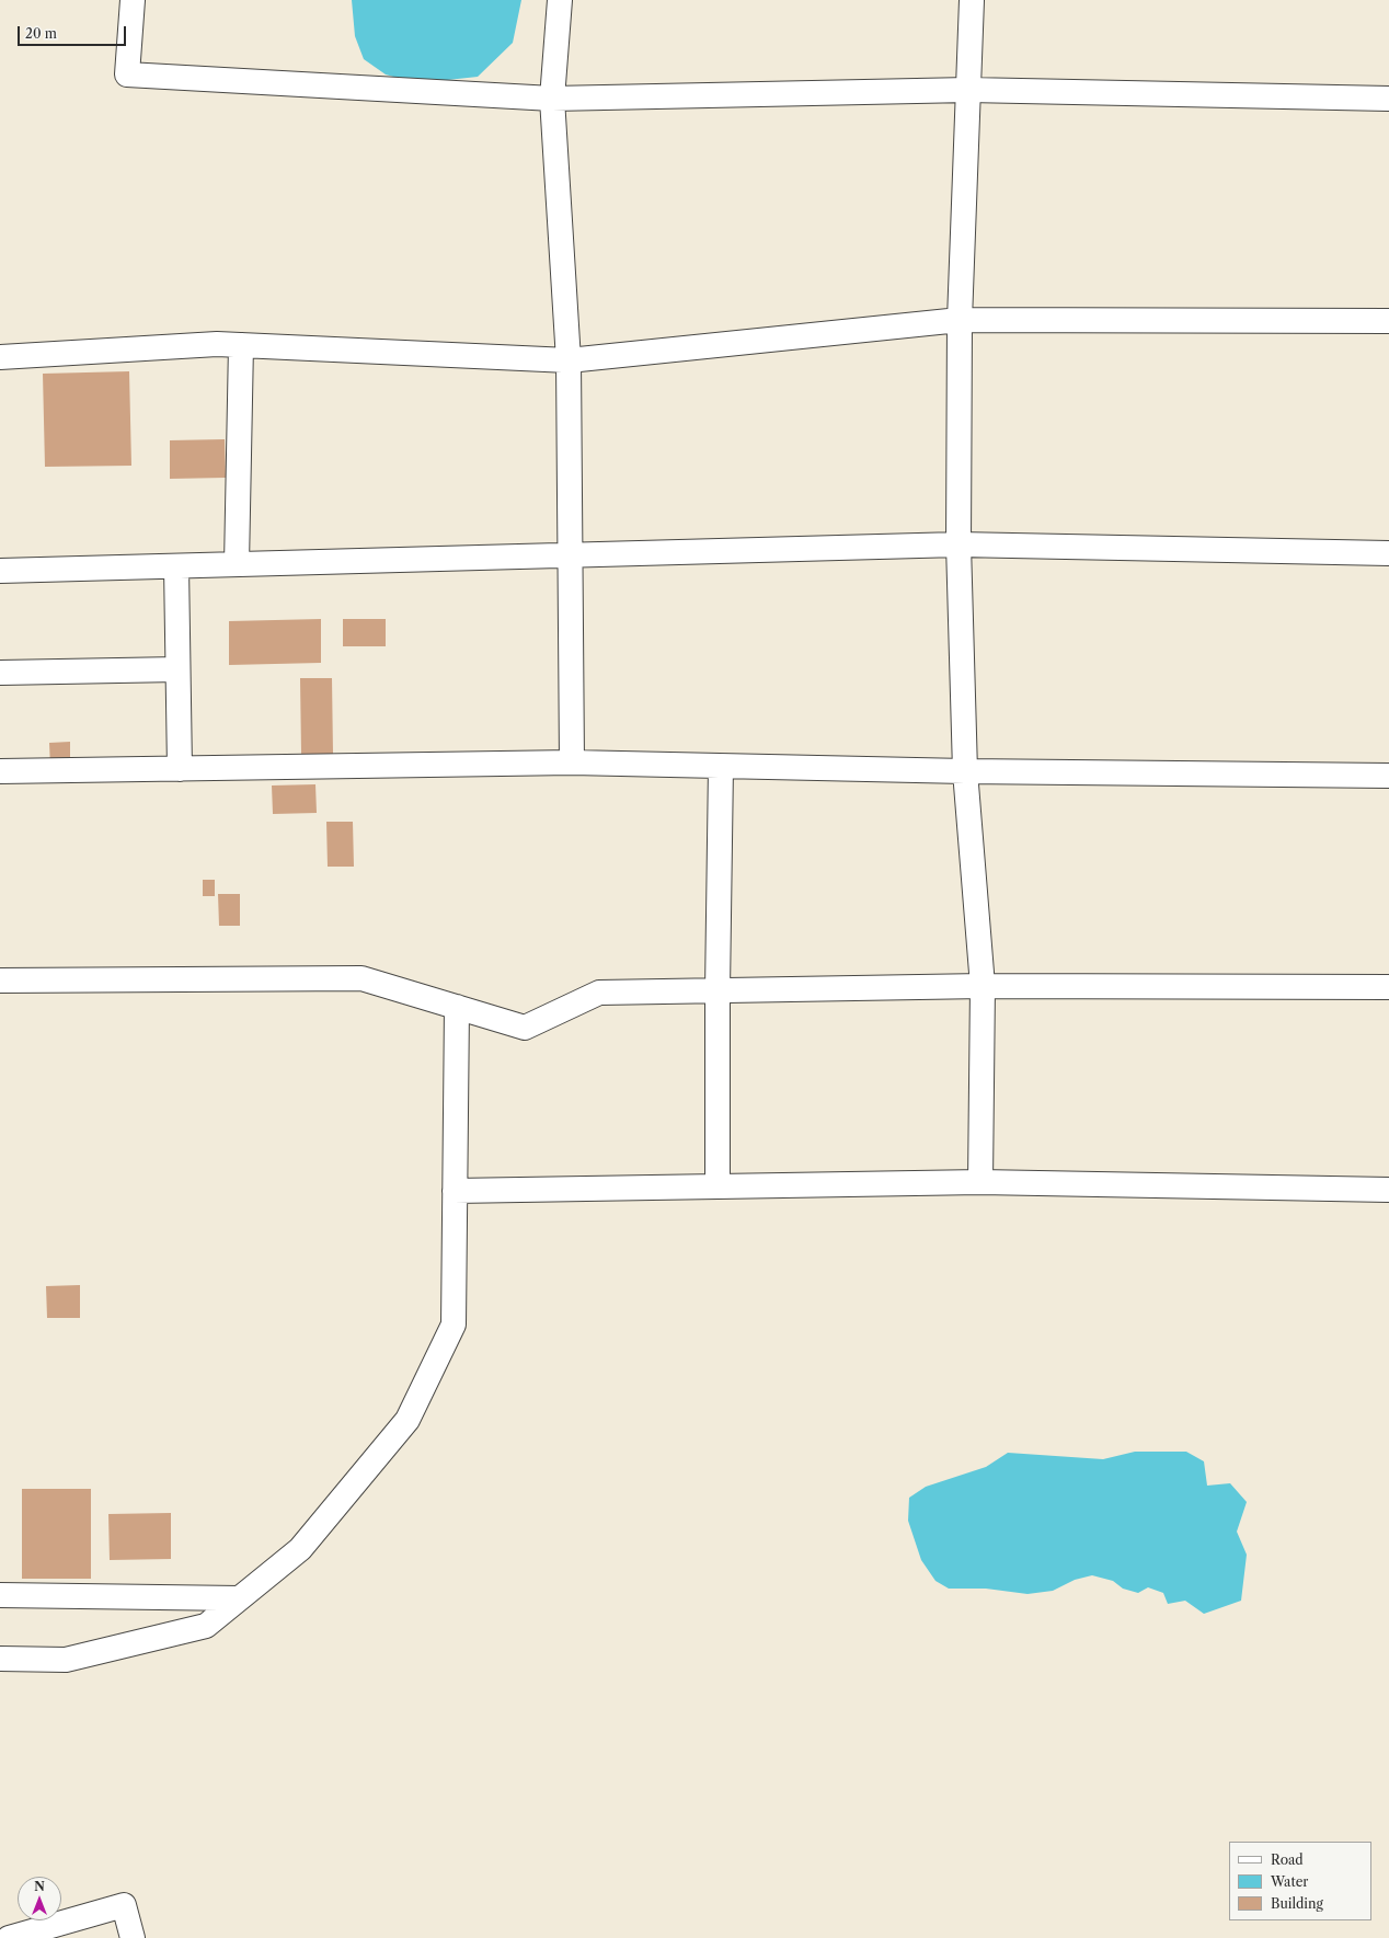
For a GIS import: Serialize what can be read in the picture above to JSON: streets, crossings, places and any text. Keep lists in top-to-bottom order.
{
  "legend": ["Road", "Water", "Building"],
  "scale_bar": "20 m",
  "north": "top"
}
